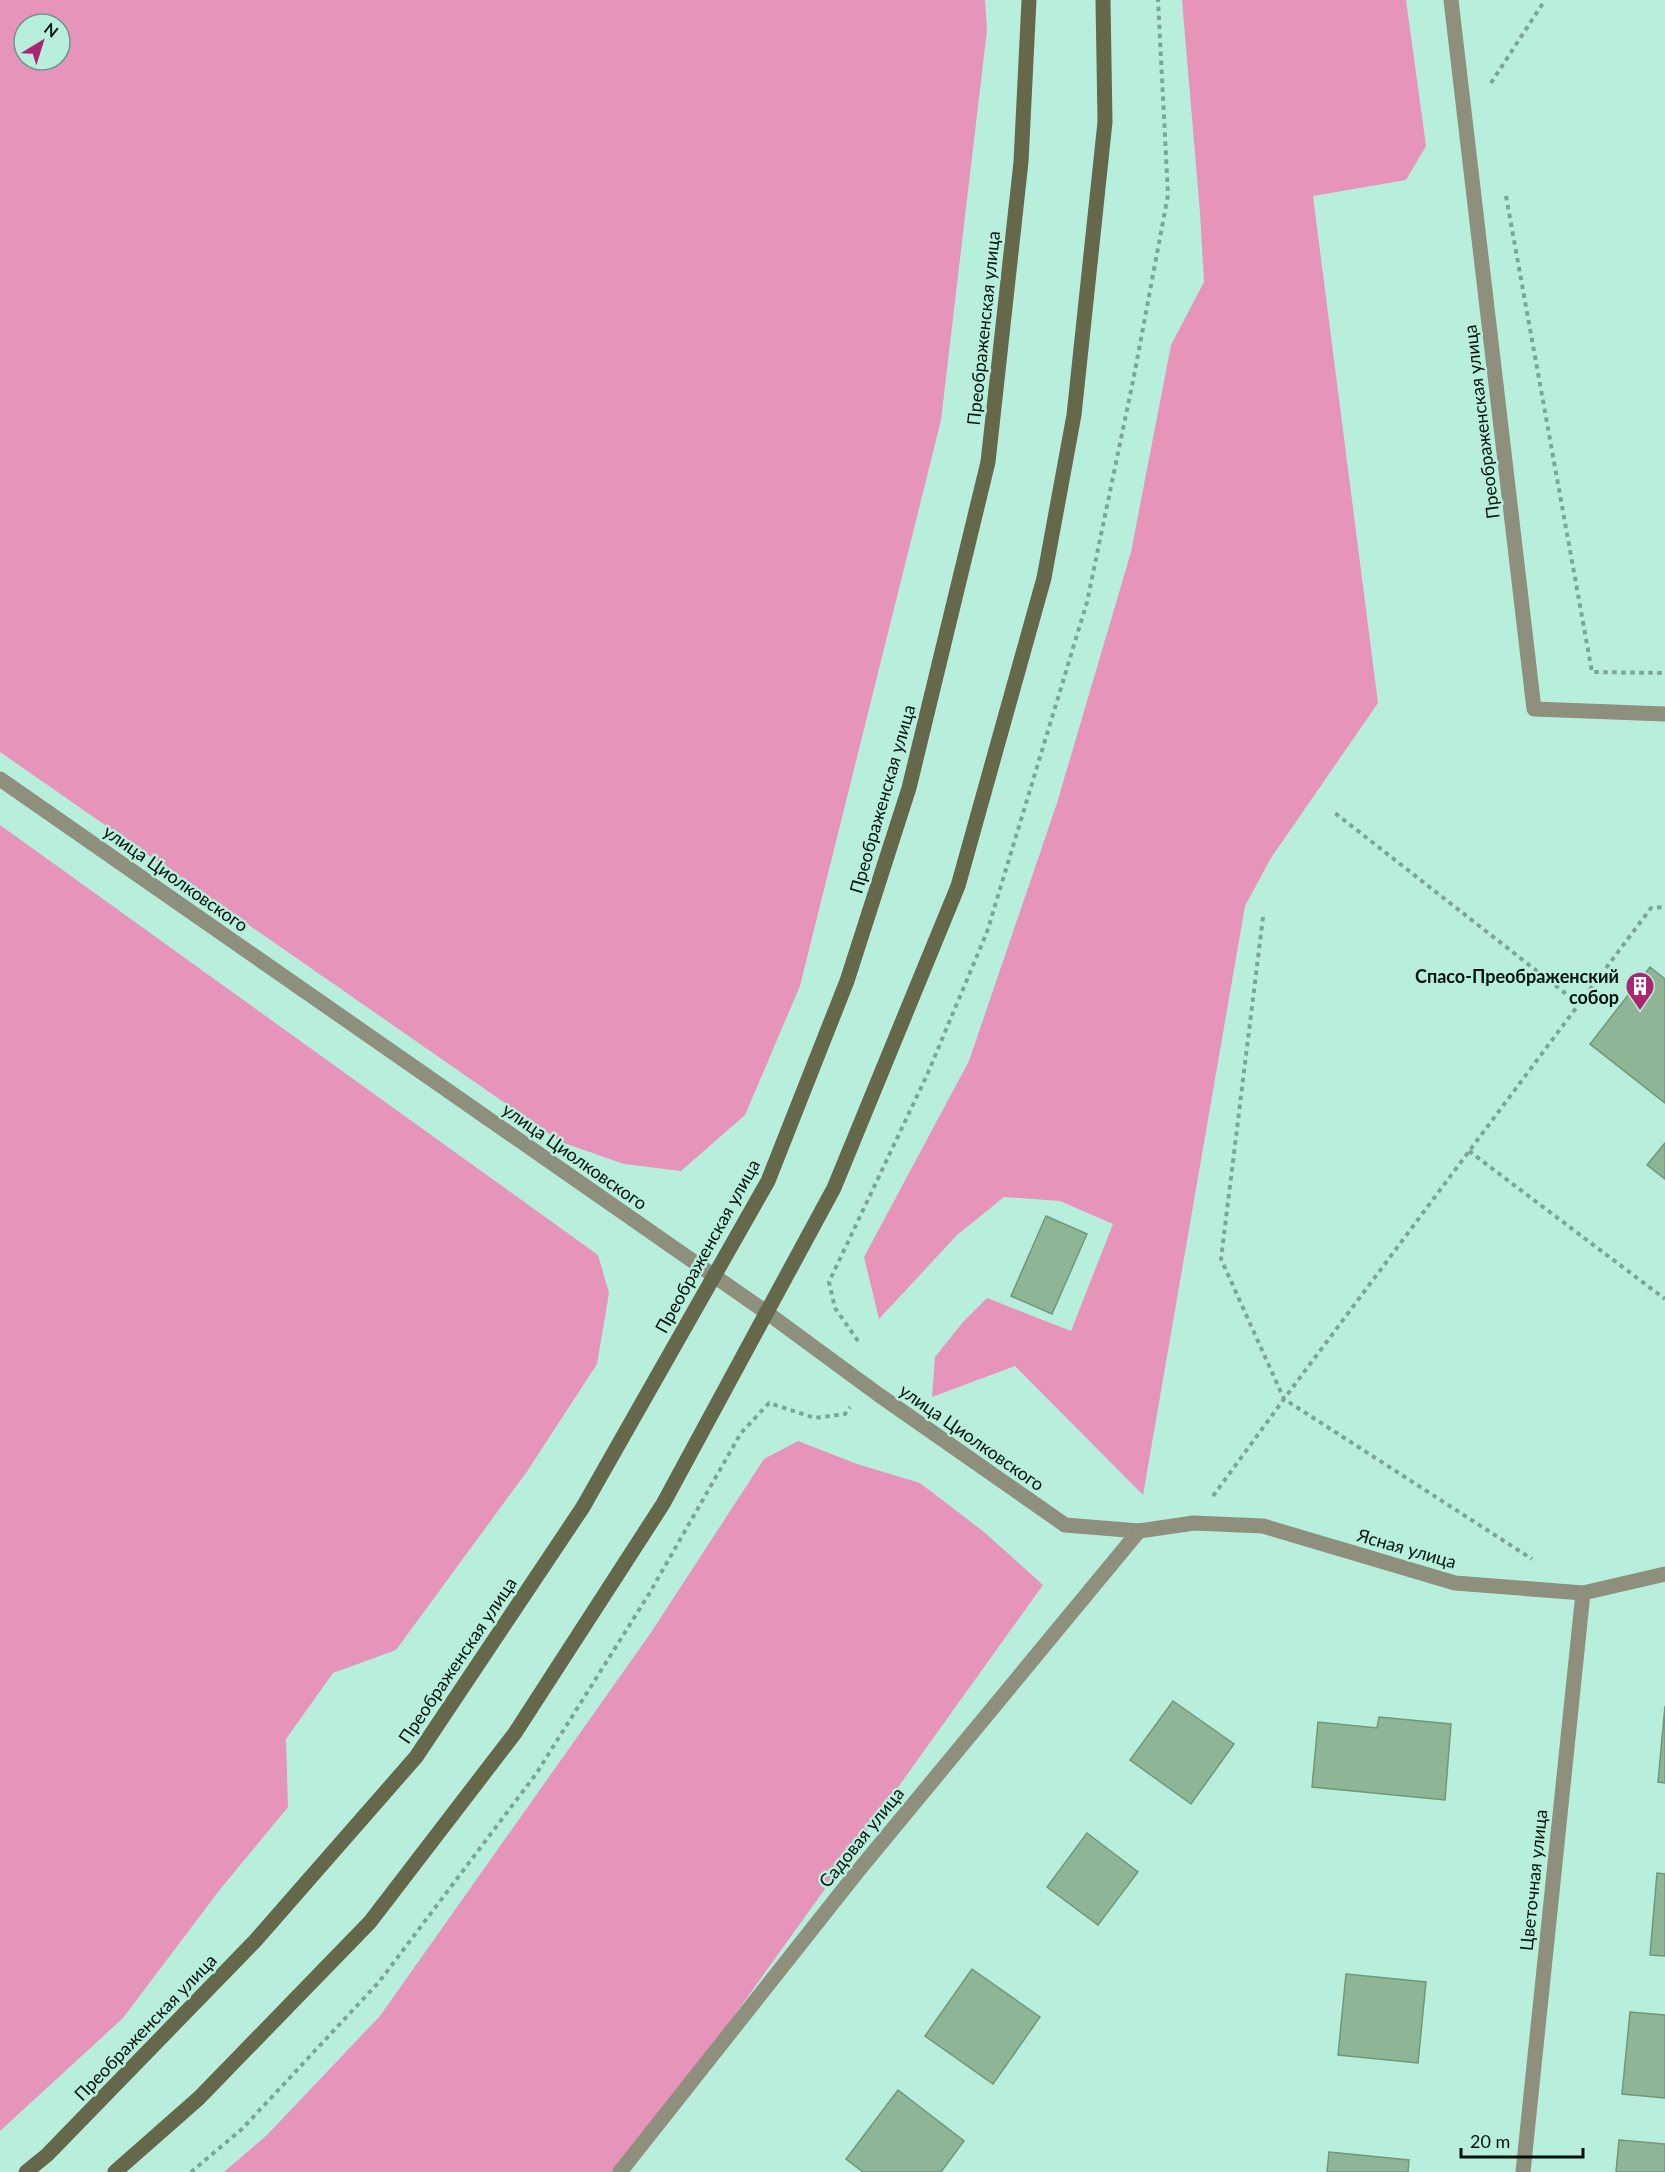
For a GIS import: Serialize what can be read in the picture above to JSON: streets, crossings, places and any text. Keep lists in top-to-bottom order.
{
  "streets": {
    "main road": ["Преображенская улица"],
    "street": [
      "улица Циолковского",
      "Ясная улица",
      "Садовая улица",
      "Цветочная улица"
    ]
  },
  "crossings": [
    ["Преображенская улица", "улица Циолковского"],
    ["улица Циолковского", "Ясная улица"],
    ["улица Циолковского", "Садовая улица"],
    ["Ясная улица", "Садовая улица"],
    ["Ясная улица", "Цветочная улица"]
  ],
  "places": {
    "building": ["Спасо-Преображенский собор"]
  },
  "scale_bar": "20 m",
  "north": "top right"
}
